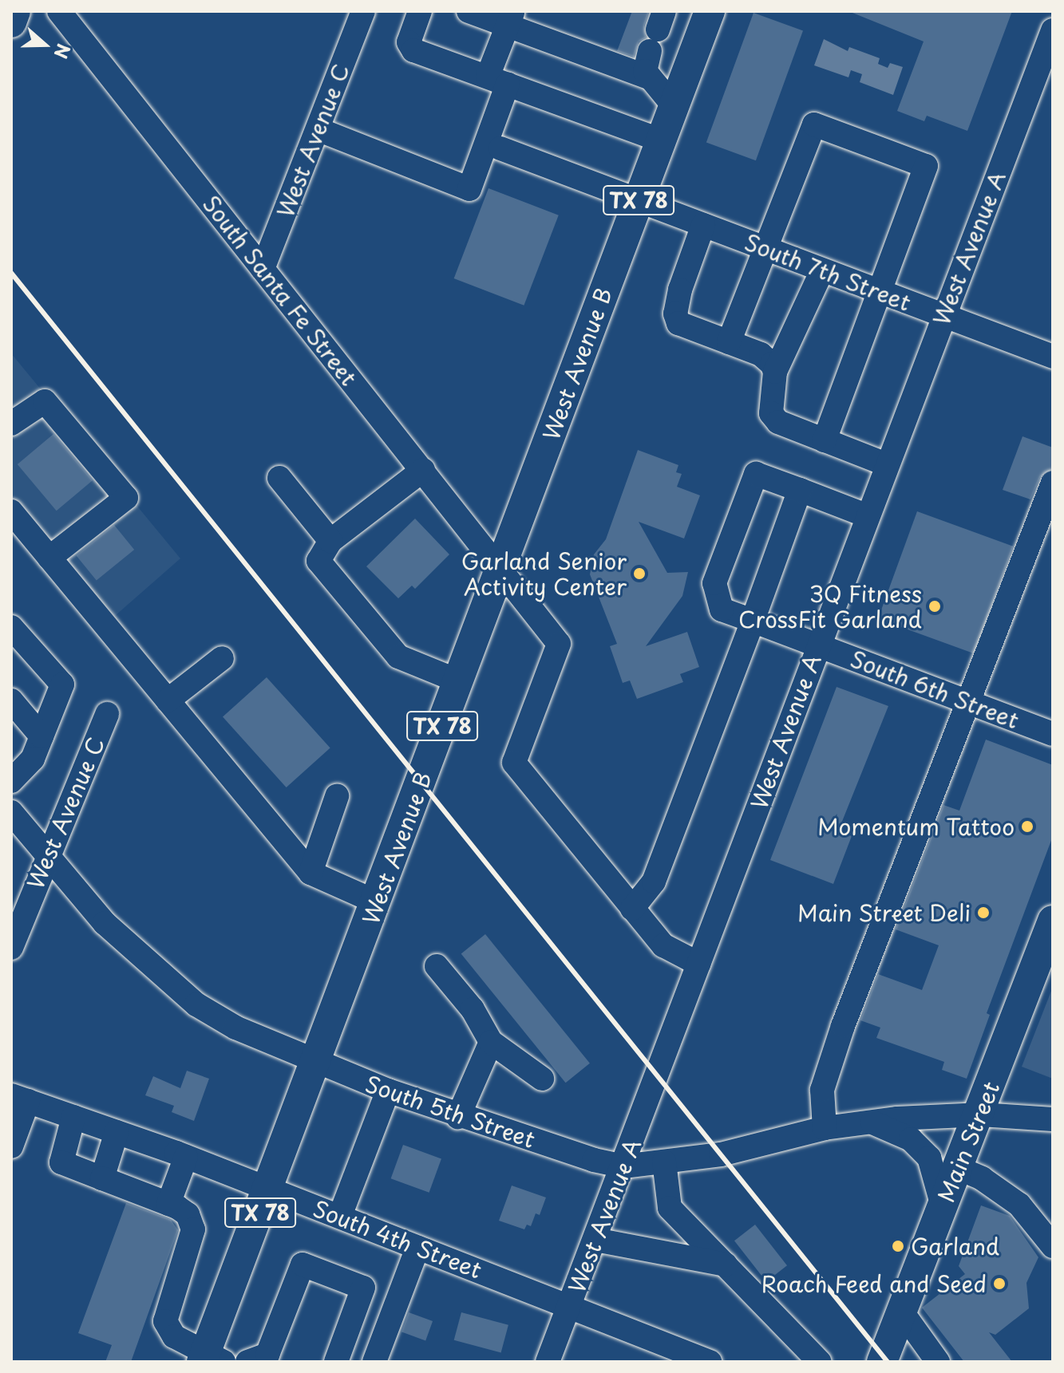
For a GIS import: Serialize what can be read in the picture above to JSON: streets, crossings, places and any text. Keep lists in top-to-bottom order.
{
  "streets": {
    "main road": ["TX 78", "West Avenue B", "Main Street"],
    "street": [
      "West Avenue C",
      "West Avenue A",
      "South 7th Street",
      "South Santa Fe Street",
      "South 6th Street",
      "South 5th Street",
      "South 4th Street"
    ]
  },
  "crossings": [
    ["West Avenue C", "South Santa Fe Street"],
    ["West Avenue C", "South 5th Street"],
    ["West Avenue A", "South 7th Street"],
    ["West Avenue A", "South 6th Street"],
    ["West Avenue A", "South 5th Street"],
    ["West Avenue A", "South 4th Street"],
    ["South 7th Street", "West Avenue B"],
    ["South Santa Fe Street", "West Avenue B"],
    ["West Avenue B", "South 5th Street"],
    ["West Avenue B", "South 4th Street"],
    ["South 5th Street", "Main Street"]
  ],
  "places": [
    "Garland Senior Activity Center",
    "3Q Fitness CrossFit Garland",
    "Momentum Tattoo",
    "Main Street Deli",
    "Garland",
    "Roach Feed and Seed"
  ],
  "north": "right"
}
